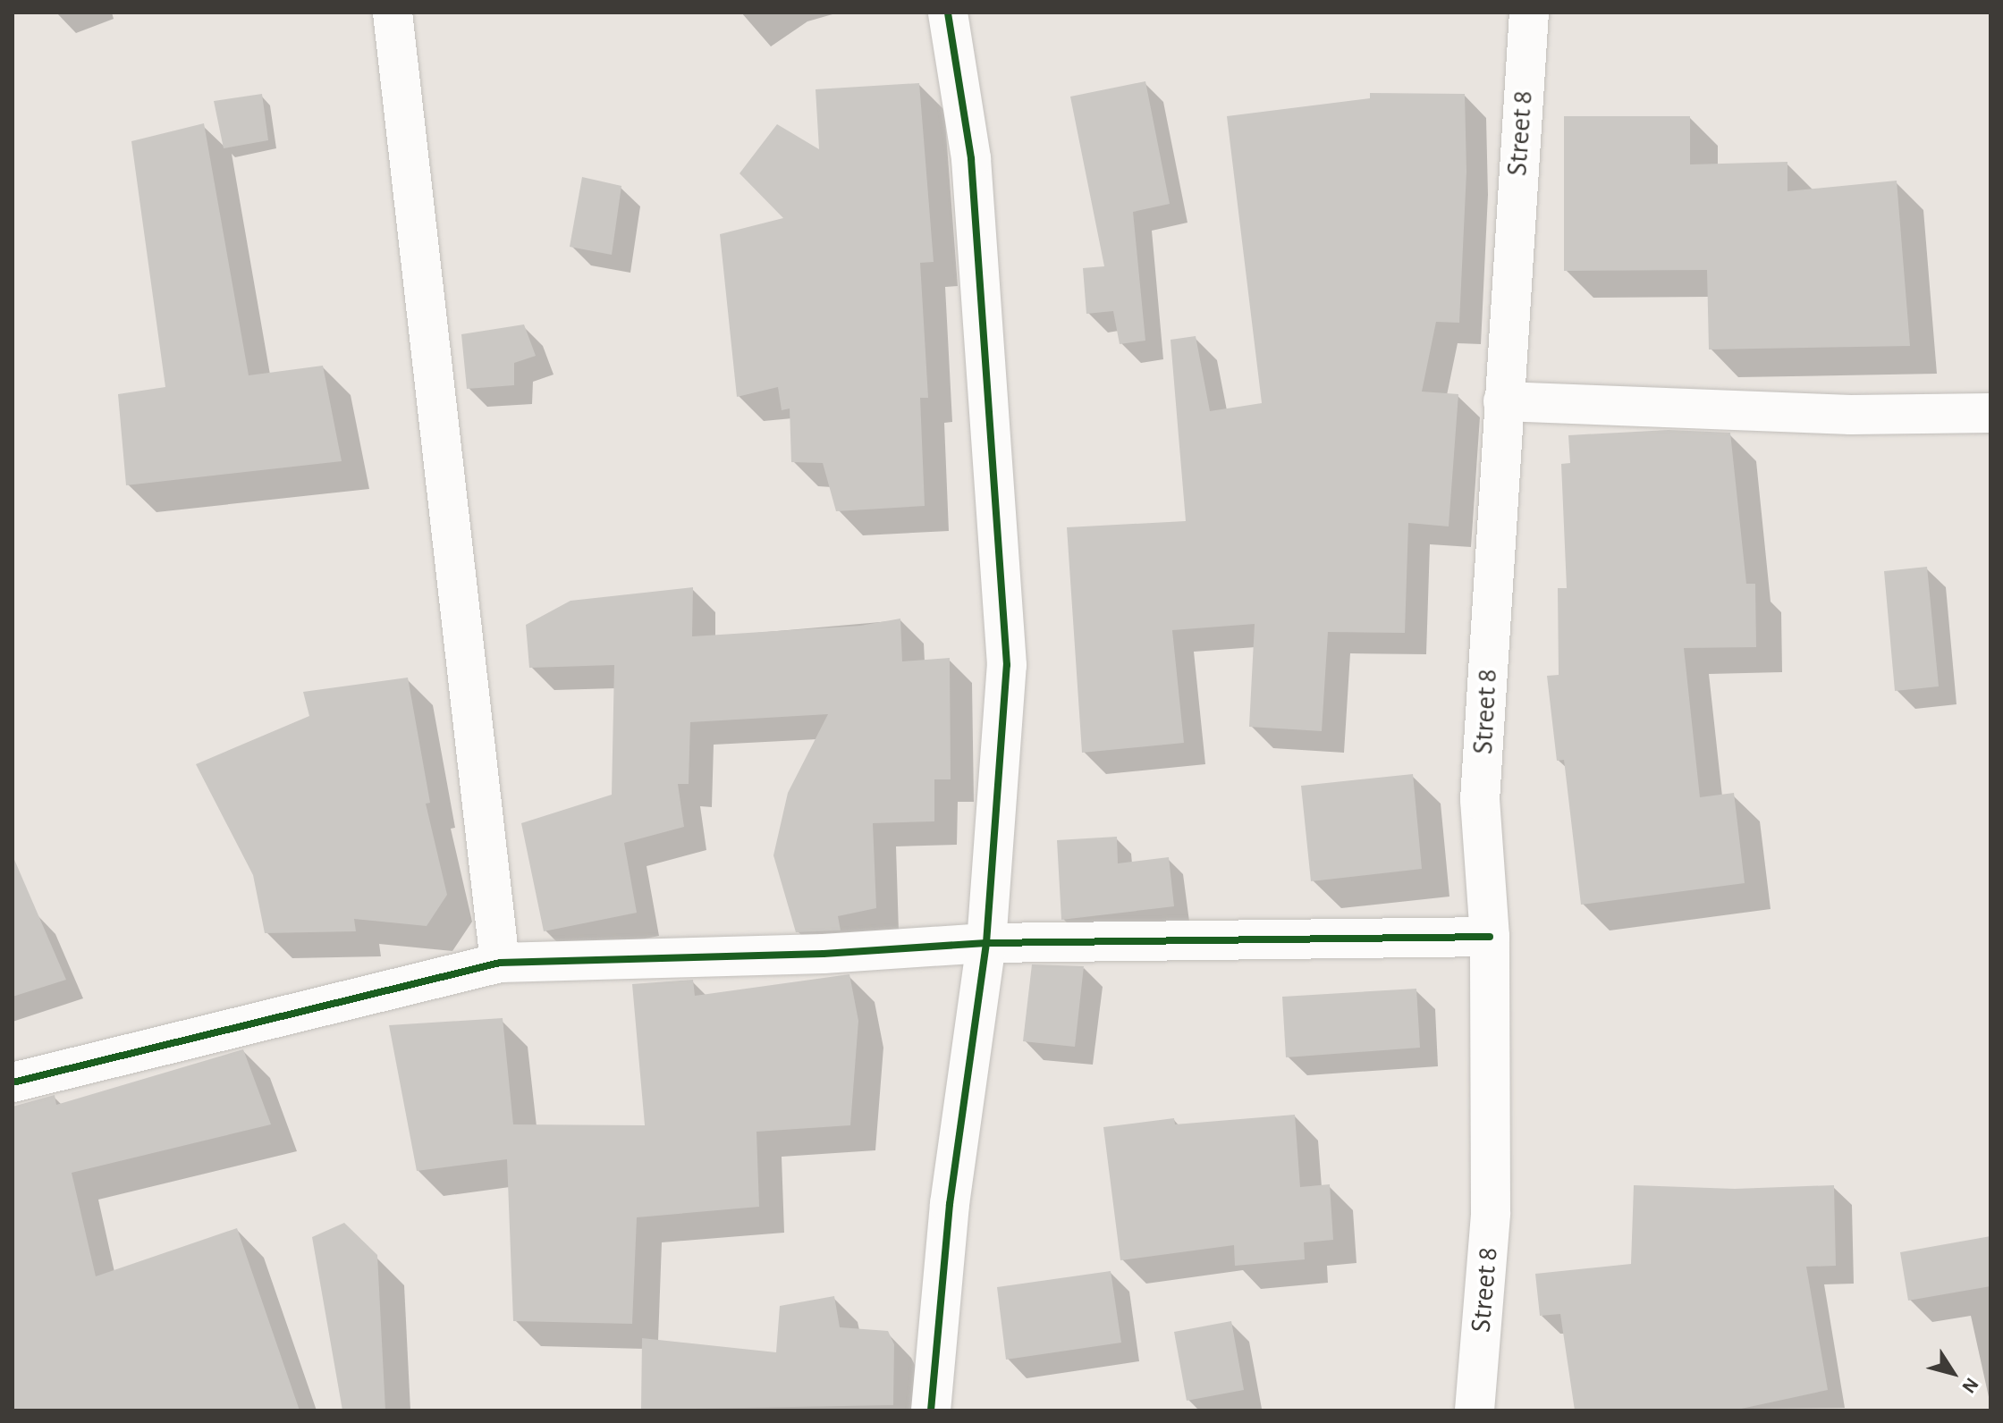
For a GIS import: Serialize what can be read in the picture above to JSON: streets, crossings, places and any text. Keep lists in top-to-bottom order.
{
  "streets": {
    "street": ["Street 8"]
  },
  "north": "bottom right"
}
